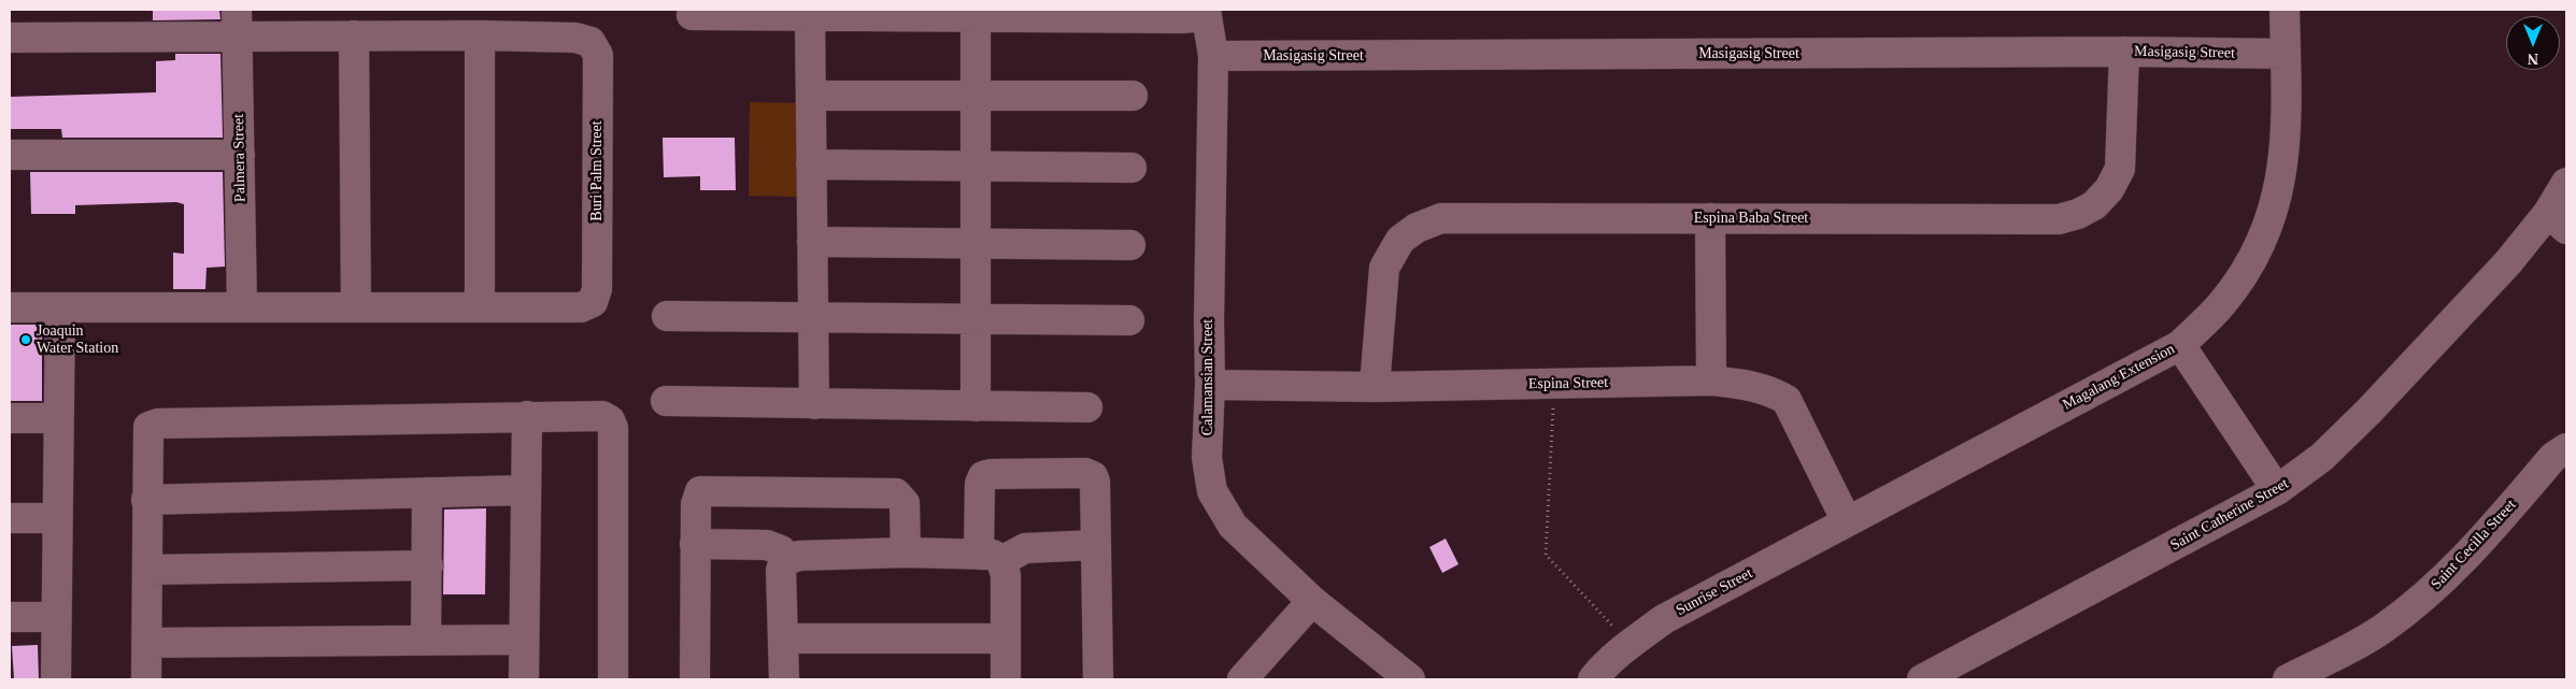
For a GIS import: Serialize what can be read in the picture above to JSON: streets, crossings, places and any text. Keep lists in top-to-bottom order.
{
  "streets": {
    "street": [
      "Masigasig Street",
      "Palmera Street",
      "Buri Palm Street",
      "Espina Baba Street",
      "Calamansian Street",
      "Magalang Extension",
      "Espina Street",
      "Saint Catherine Street",
      "Saint Cecilla Street",
      "Sunrise Street"
    ]
  },
  "crossings": [
    ["Masigasig Street", "Espina Baba Street"],
    ["Masigasig Street", "Calamansian Street"],
    ["Masigasig Street", "Magalang Extension"],
    ["Espina Baba Street", "Espina Street"],
    ["Calamansian Street", "Espina Street"],
    ["Magalang Extension", "Espina Street"],
    ["Magalang Extension", "Sunrise Street"],
    ["Espina Street", "Sunrise Street"]
  ],
  "places": ["Joaquin Water Station"],
  "north": "bottom"
}
